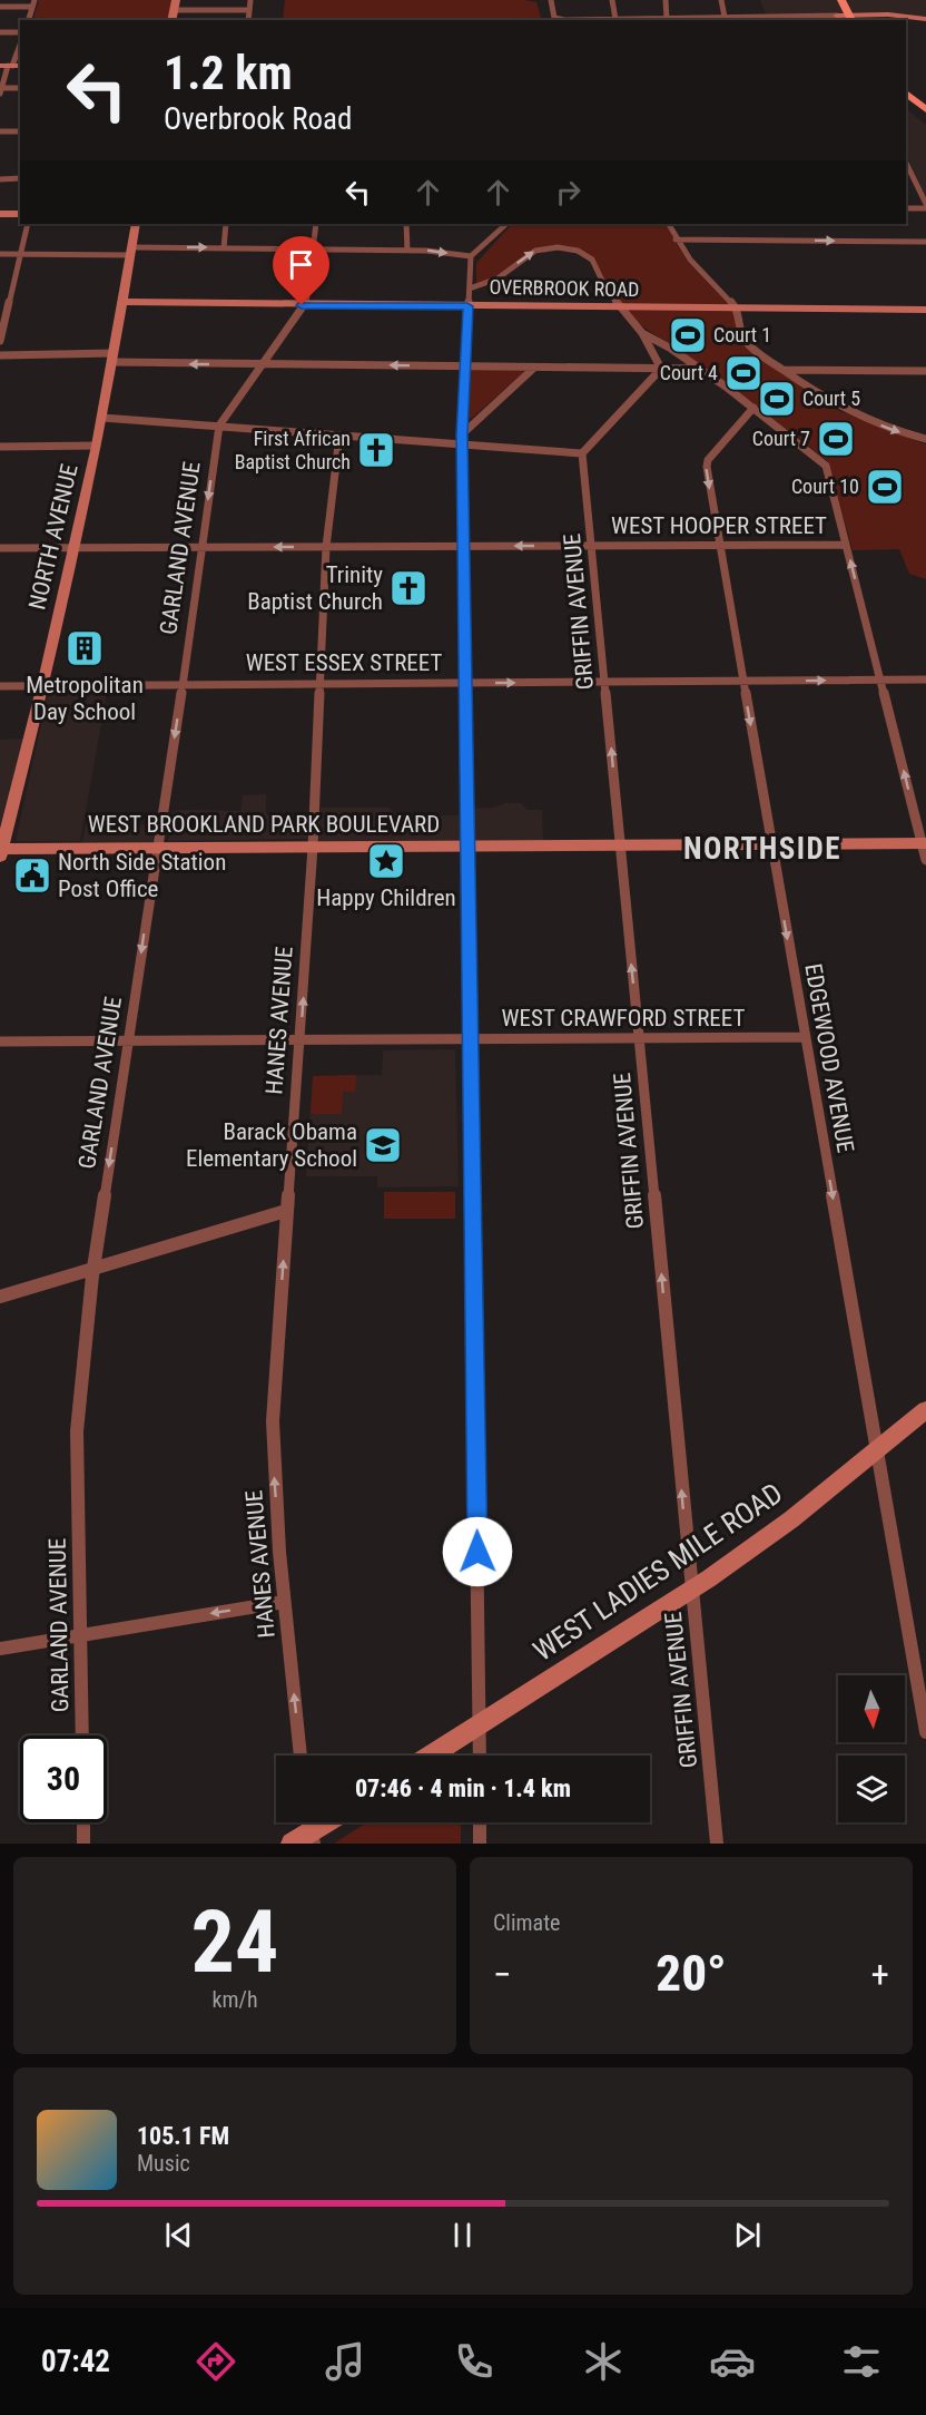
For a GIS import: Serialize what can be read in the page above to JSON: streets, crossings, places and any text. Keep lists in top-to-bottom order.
{
  "streets": {
    "street": [
      "OVERBROOK ROAD",
      "WEST HOOPER STREET",
      "NORTH AVENUE",
      "GARLAND AVENUE",
      "GRIFFIN AVENUE",
      "WEST ESSEX STREET",
      "WEST BROOKLAND PARK BOULEVARD",
      "WEST CRAWFORD STREET",
      "HANES AVENUE",
      "EDGEWOOD AVENUE",
      "WEST LADIES MILE ROAD"
    ]
  },
  "crossings": [
    ["OVERBROOK ROAD", "NORTH AVENUE"],
    ["WEST HOOPER STREET", "NORTH AVENUE"],
    ["WEST HOOPER STREET", "GARLAND AVENUE"],
    ["WEST HOOPER STREET", "GRIFFIN AVENUE"],
    ["WEST HOOPER STREET", "HANES AVENUE"],
    ["WEST HOOPER STREET", "EDGEWOOD AVENUE"],
    ["NORTH AVENUE", "WEST ESSEX STREET"],
    ["NORTH AVENUE", "WEST BROOKLAND PARK BOULEVARD"],
    ["GARLAND AVENUE", "WEST ESSEX STREET"],
    ["GARLAND AVENUE", "WEST BROOKLAND PARK BOULEVARD"],
    ["GARLAND AVENUE", "WEST CRAWFORD STREET"],
    ["GRIFFIN AVENUE", "WEST ESSEX STREET"],
    ["GRIFFIN AVENUE", "WEST BROOKLAND PARK BOULEVARD"],
    ["GRIFFIN AVENUE", "WEST CRAWFORD STREET"],
    ["GRIFFIN AVENUE", "WEST LADIES MILE ROAD"],
    ["WEST ESSEX STREET", "HANES AVENUE"],
    ["WEST ESSEX STREET", "EDGEWOOD AVENUE"],
    ["WEST BROOKLAND PARK BOULEVARD", "HANES AVENUE"],
    ["WEST BROOKLAND PARK BOULEVARD", "EDGEWOOD AVENUE"],
    ["WEST CRAWFORD STREET", "HANES AVENUE"],
    ["WEST CRAWFORD STREET", "EDGEWOOD AVENUE"],
    ["EDGEWOOD AVENUE", "WEST LADIES MILE ROAD"]
  ],
  "one_way": [
    "GARLAND AVENUE",
    "GRIFFIN AVENUE",
    "HANES AVENUE",
    "EDGEWOOD AVENUE"
  ],
  "districts": ["NORTHSIDE"],
  "places": {
    "sports": [
      "Court 1",
      "Court 4",
      "Court 5",
      "Court 7",
      "Court 10"
    ],
    "church": ["First African Baptist Church", "Trinity Baptist Church"],
    "building": ["Metropolitan Day School"],
    "place": ["Happy Children"],
    "public building": ["North Side Station Post Office"],
    "school or university": ["Barack Obama Elementary School"]
  },
  "north": "bottom",
  "page": {
    "turn": ["1.2 km", "Overbrook Road"],
    "limit": "30",
    "trip": "07:46 · 4 min · 1.4 km",
    "tile": [
      ["24", "km/h"],
      "Climate"
    ],
    "heat": ["−", "20°", "+"],
    "song": ["105.1 FM", "Music"],
    "tabs": "07:42"
  }
}
